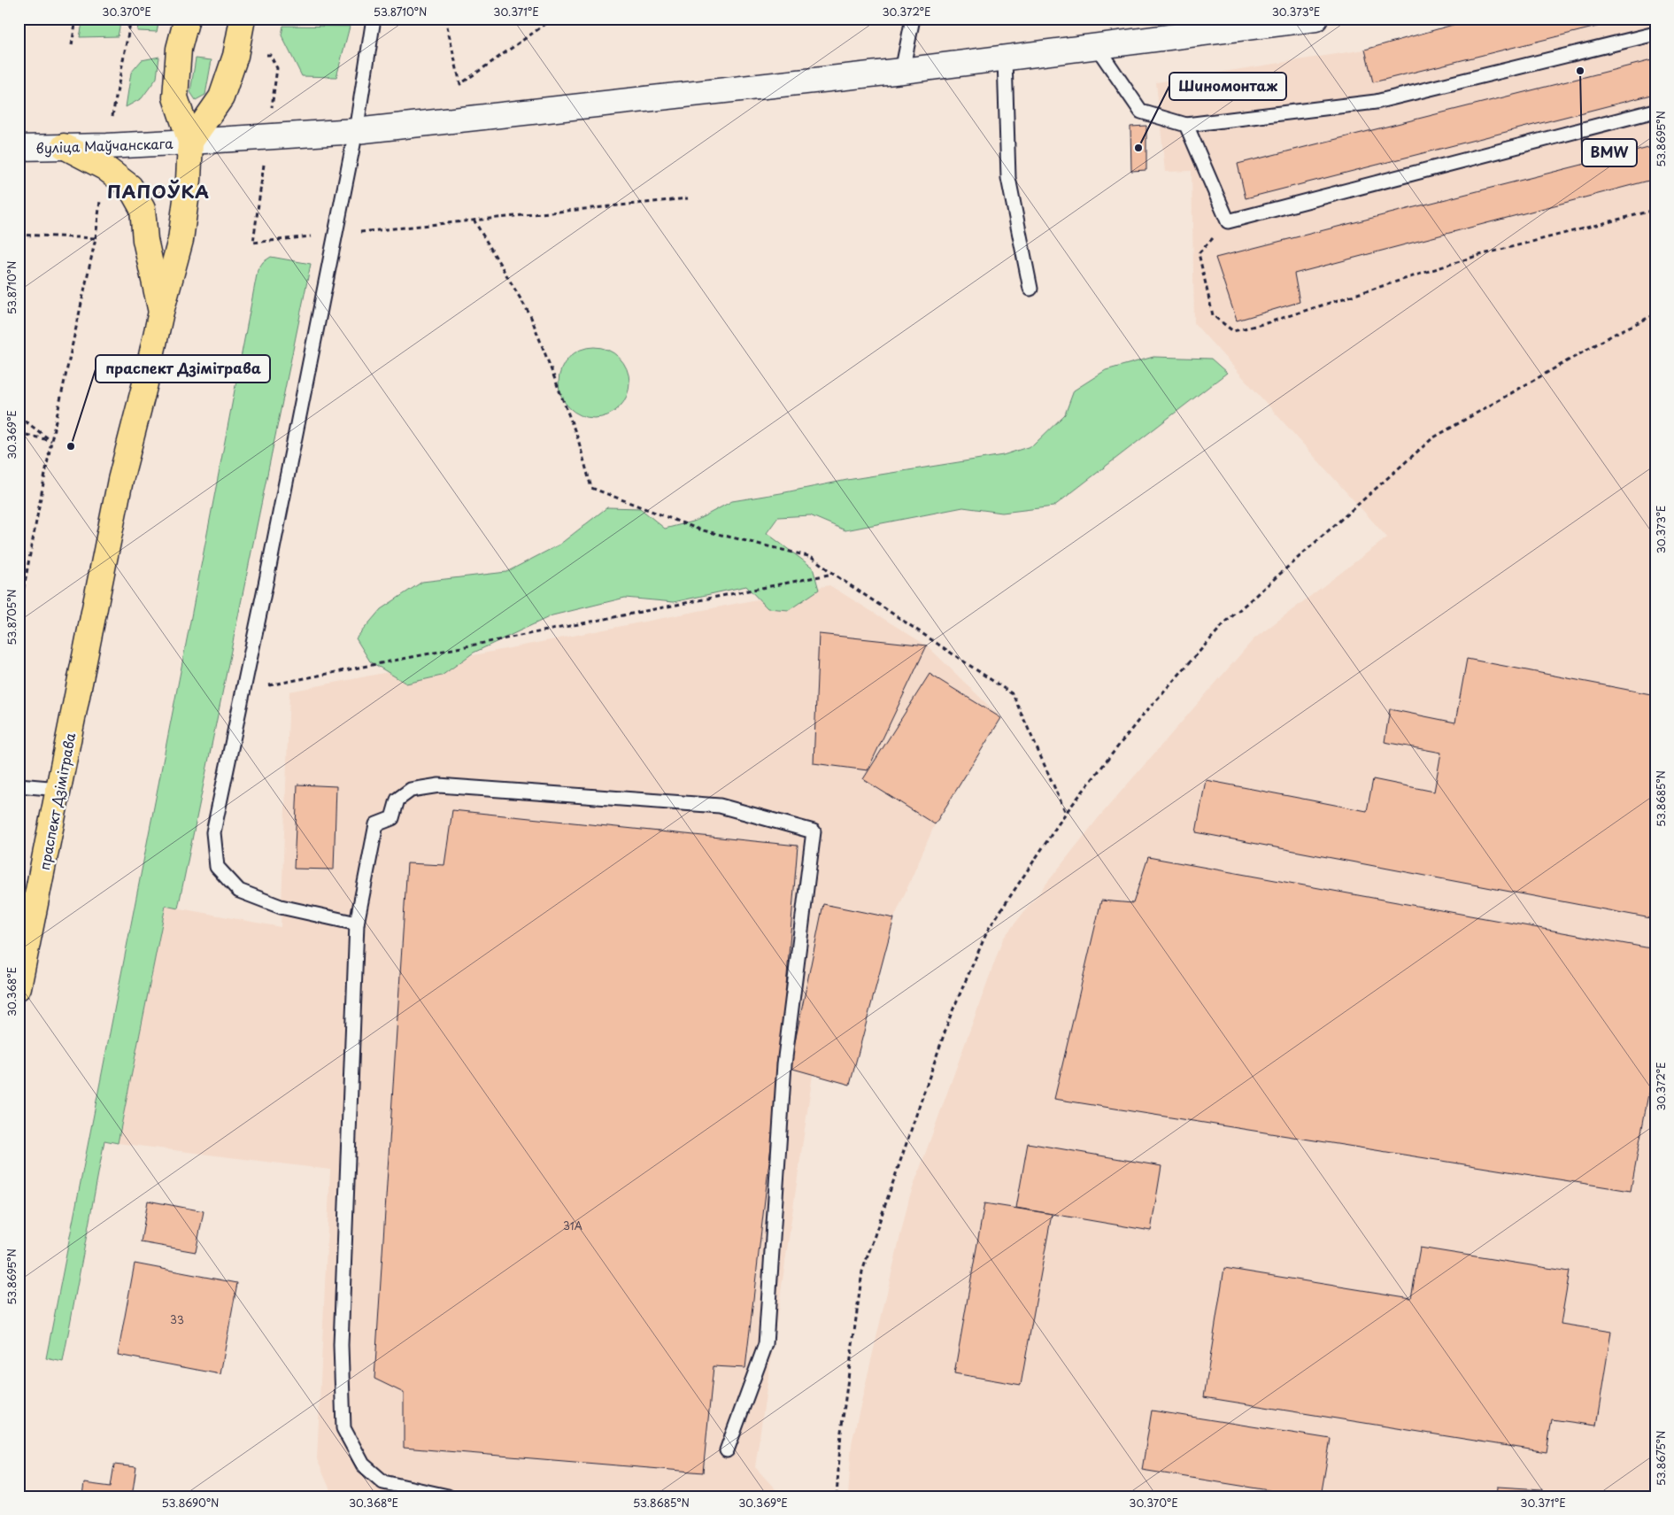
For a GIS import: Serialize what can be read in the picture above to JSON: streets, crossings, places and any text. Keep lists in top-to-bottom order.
{
  "streets": {
    "main road": ["праспект Дзімітрава"],
    "street": ["вуліца Маўчанскага"]
  },
  "crossings": [
    ["вуліца Маўчанскага", "праспект Дзімітрава"]
  ],
  "districts": ["ПАПОЎКА"],
  "places": ["BMW", "Шиномонтаж", "праспект Дзімітрава"],
  "house_numbers": ["31А", "33"],
  "coordinates": [
    "30.370°E",
    "53.8710°N",
    "30.371°E",
    "30.372°E",
    "30.373°E",
    "53.8695°N",
    "30.369°E",
    "53.8705°N",
    "53.8685°N",
    "30.368°E",
    "53.8675°N",
    "53.8690°N"
  ]
}
